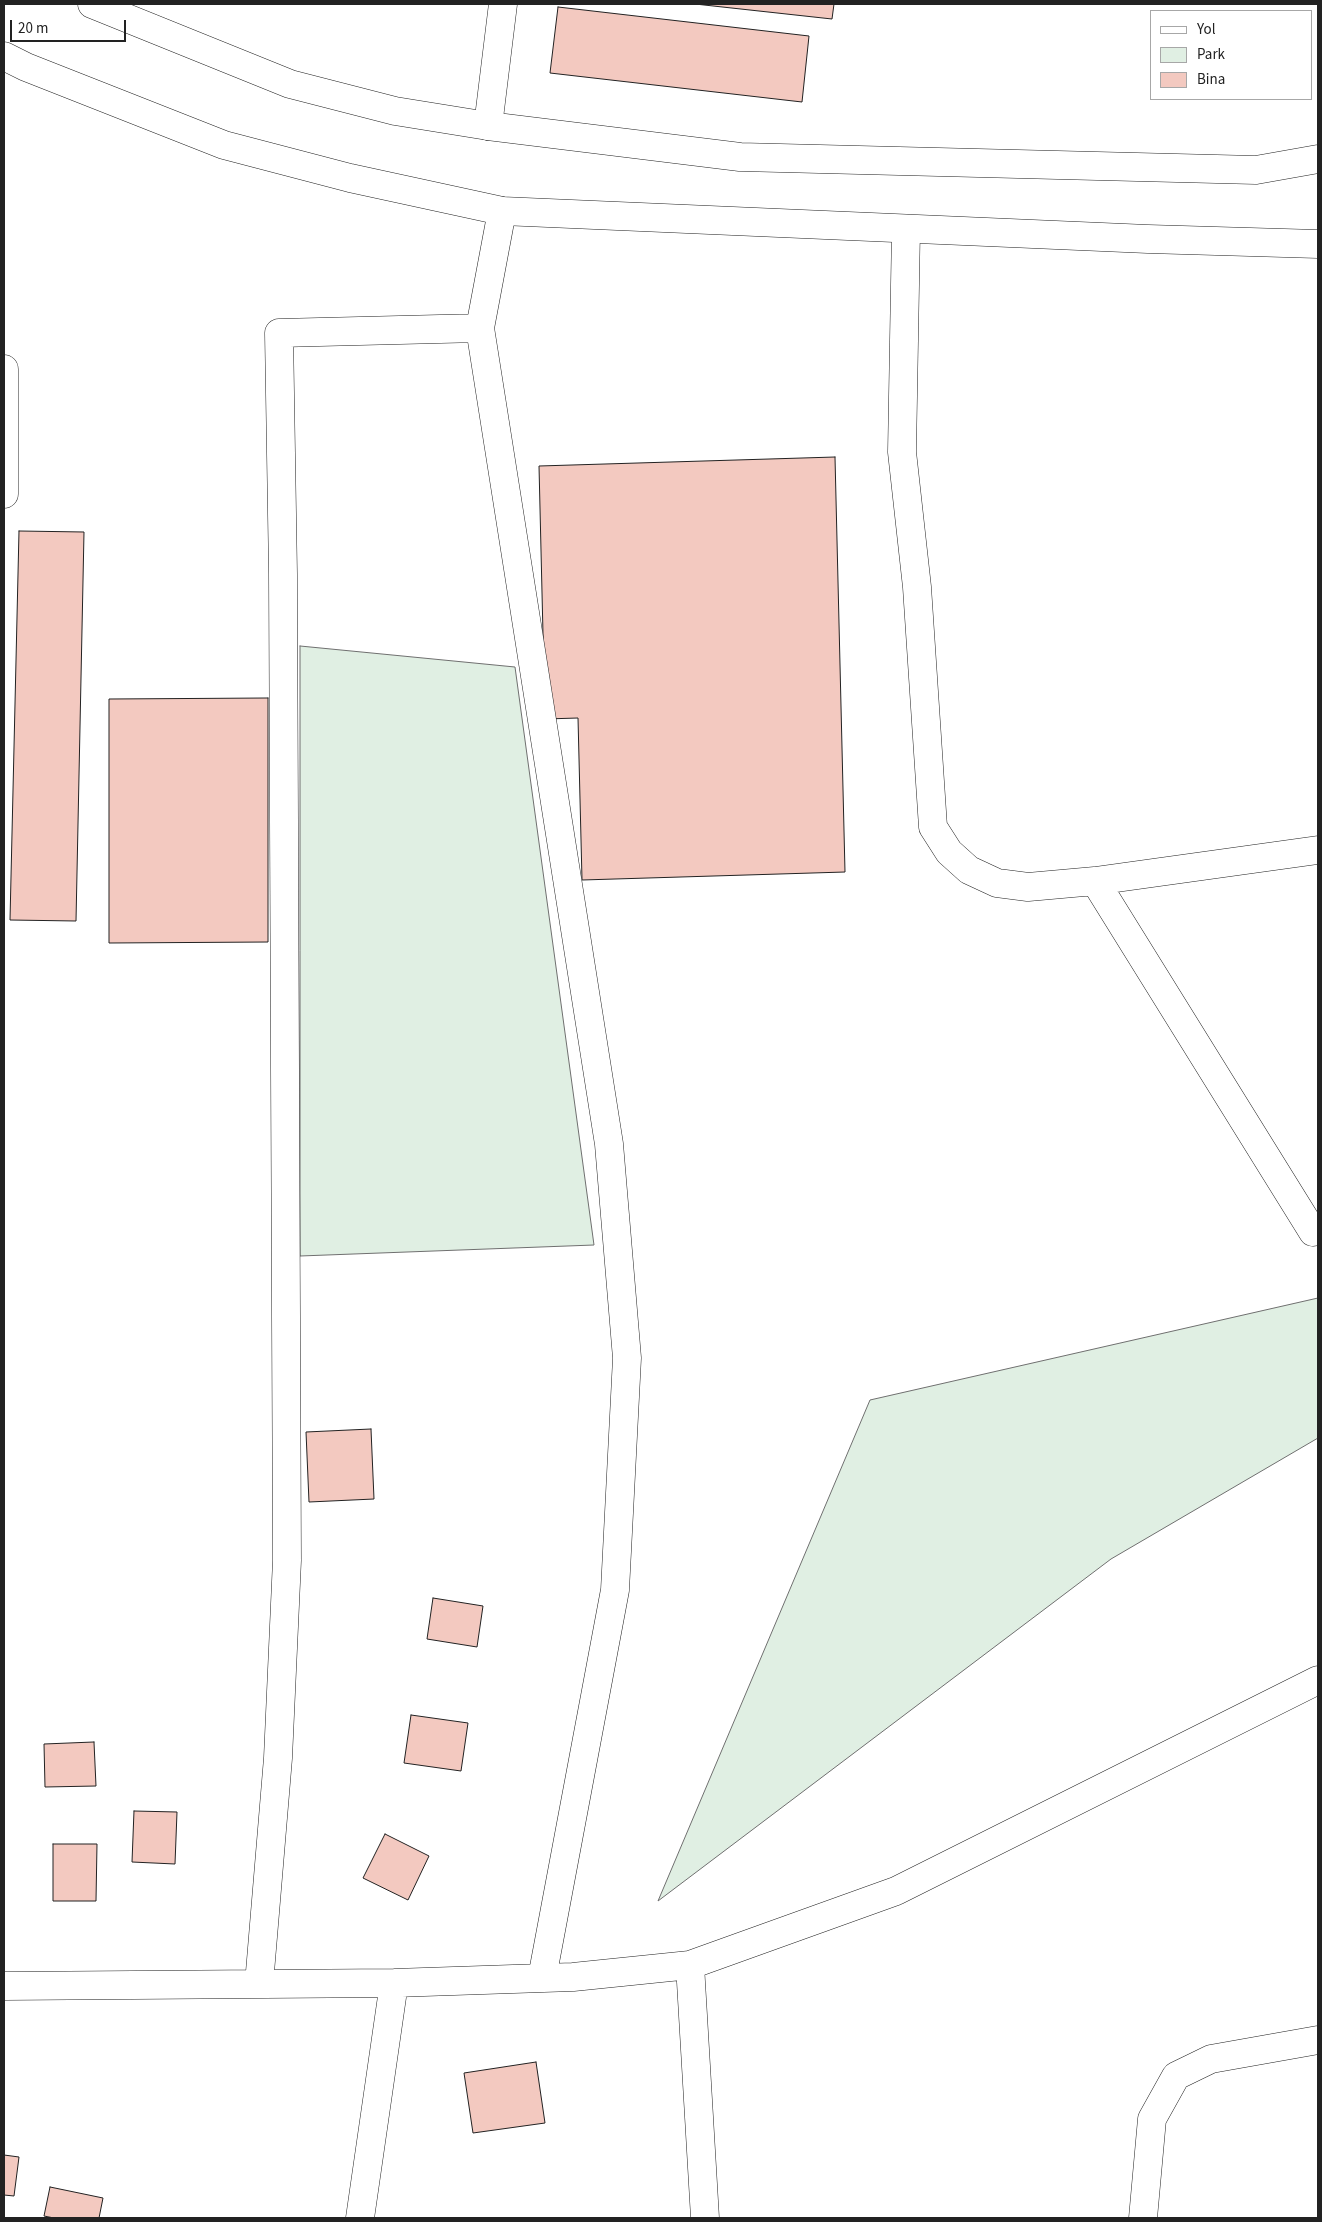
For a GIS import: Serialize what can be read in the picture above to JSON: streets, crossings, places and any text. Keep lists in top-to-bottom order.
{
  "legend": ["Yol", "Park", "Bina"],
  "scale_bar": "20 m"
}
